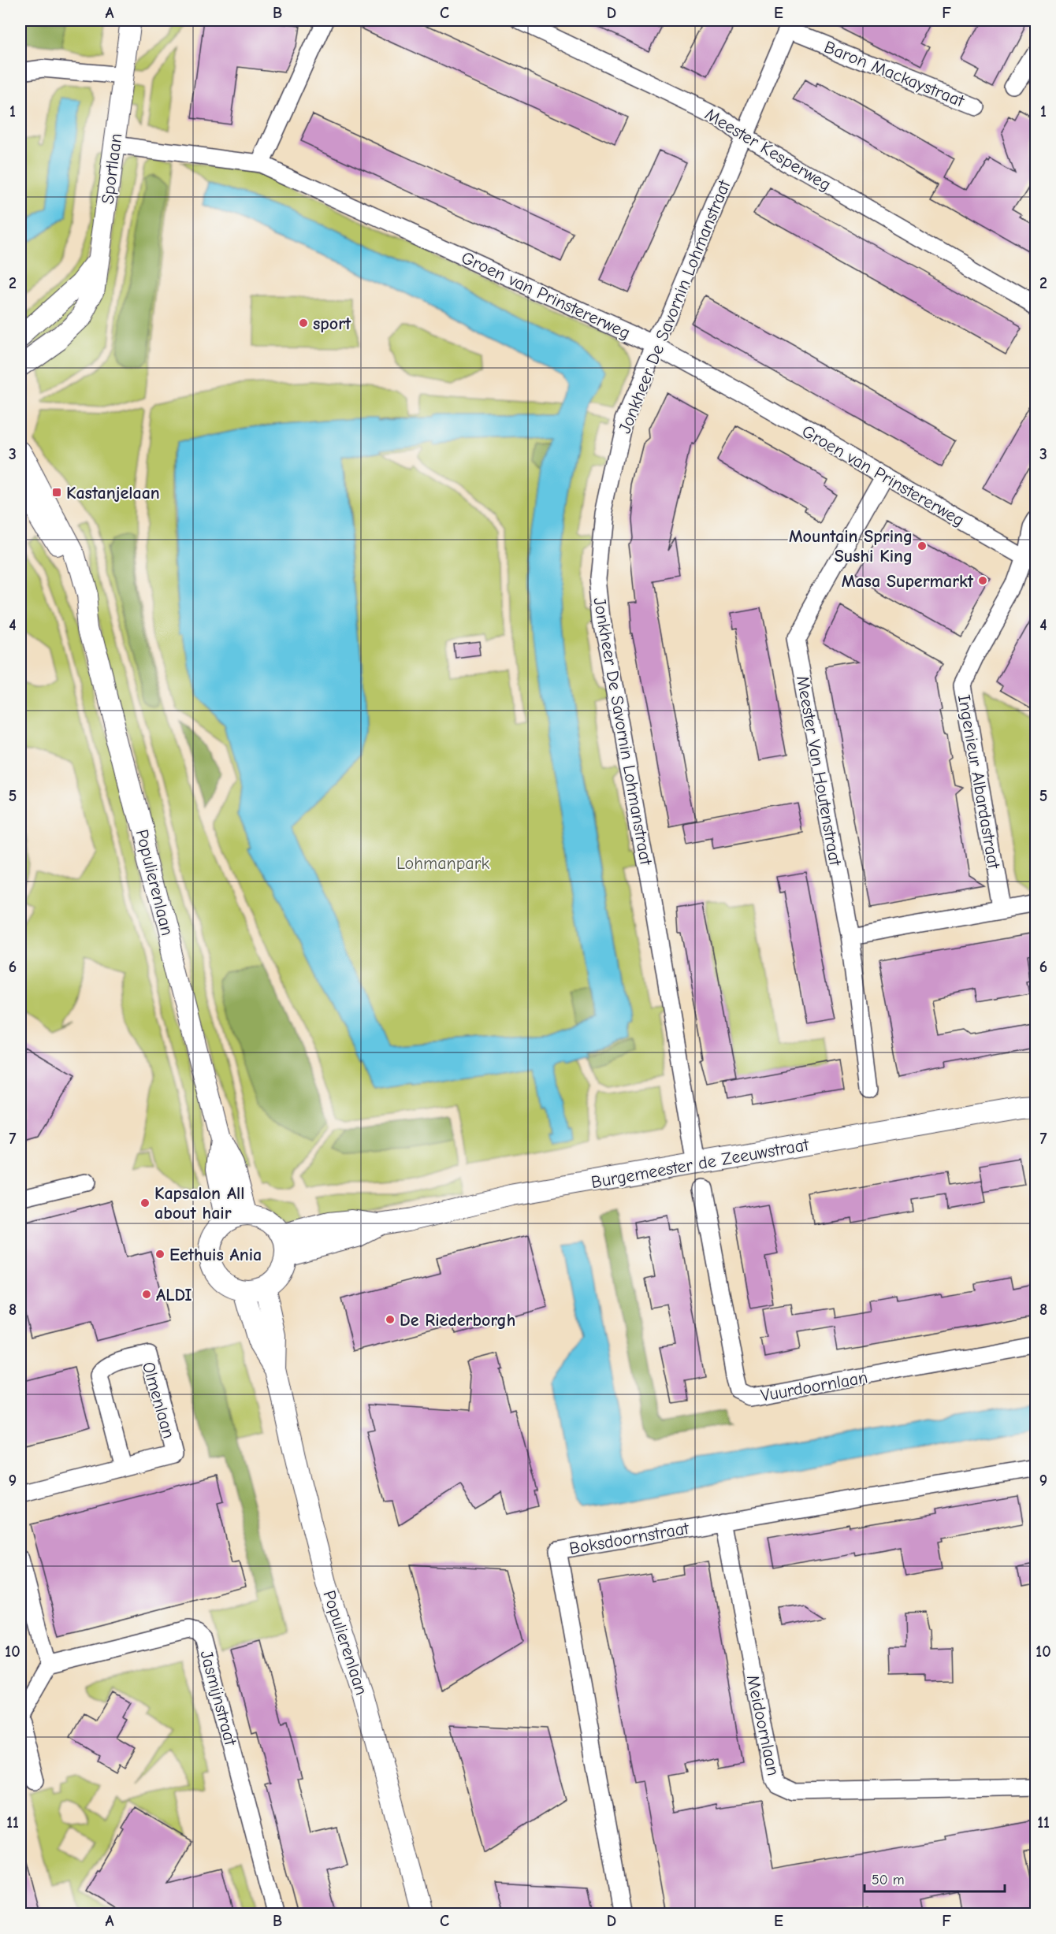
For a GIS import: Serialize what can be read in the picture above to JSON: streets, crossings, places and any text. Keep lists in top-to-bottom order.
{
  "streets": {
    "street": [
      "Baron Mackaystraat",
      "Meester Kesperweg",
      "Sportlaan",
      "Groen van Prinstererweg",
      "Jonkheer De Savornin Lohmanstraat",
      "Meester Van Houtenstraat",
      "Ingenieur Albardastraat",
      "Populierenlaan",
      "Burgemeester de Zeeuwstraat",
      "Vuurdoornlaan",
      "Olmenlaan",
      "Boksdoornstraat",
      "Jasmijnstraat",
      "Meidoornlaan"
    ]
  },
  "crossings": [
    ["Baron Mackaystraat", "Jonkheer De Savornin Lohmanstraat"],
    ["Meester Kesperweg", "Jonkheer De Savornin Lohmanstraat"],
    ["Sportlaan", "Groen van Prinstererweg"],
    ["Groen van Prinstererweg", "Jonkheer De Savornin Lohmanstraat"],
    ["Groen van Prinstererweg", "Meester Van Houtenstraat"],
    ["Groen van Prinstererweg", "Ingenieur Albardastraat"],
    ["Jonkheer De Savornin Lohmanstraat", "Burgemeester de Zeeuwstraat"],
    ["Populierenlaan", "Burgemeester de Zeeuwstraat"],
    ["Boksdoornstraat", "Meidoornlaan"]
  ],
  "parks": ["Lohmanpark"],
  "places": {
    "other": [
      "sport",
      "Mountain Spring Sushi King",
      "Masa Supermarkt",
      "Kapsalon All about hair",
      "Eethuis Ania",
      "ALDI",
      "De Riederborgh"
    ],
    "transit": ["Kastanjelaan"]
  },
  "scale_bar": "50 m",
  "grid": {
    "columns": [
      "A",
      "B",
      "C",
      "D",
      "E",
      "F"
    ],
    "rows": [
      "1",
      "2",
      "3",
      "4",
      "5",
      "6",
      "7",
      "8",
      "9",
      "10",
      "11"
    ]
  }
}
